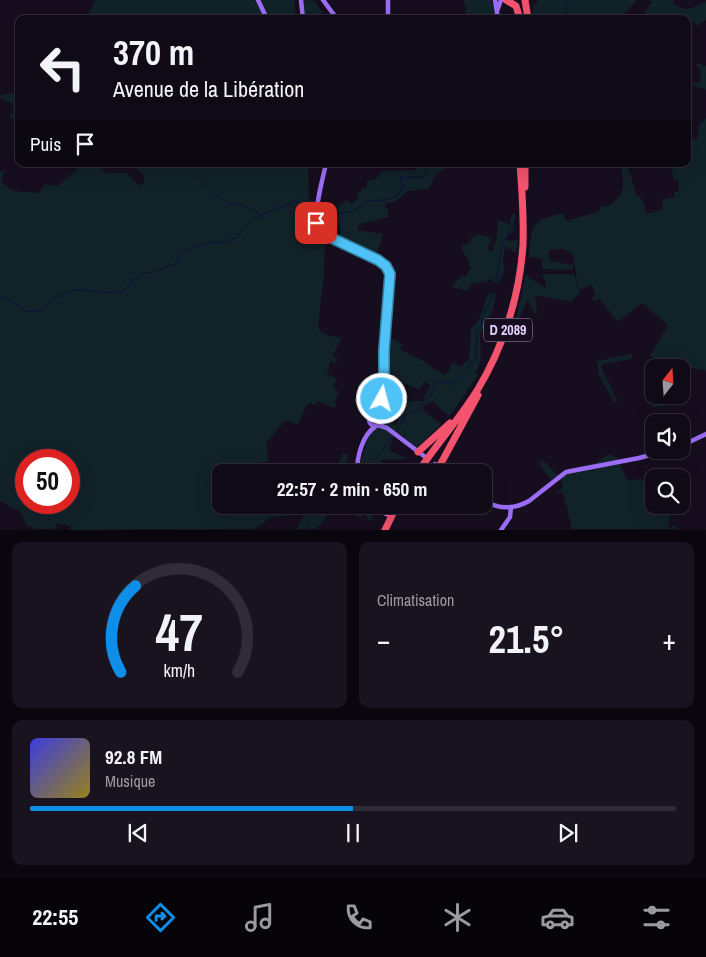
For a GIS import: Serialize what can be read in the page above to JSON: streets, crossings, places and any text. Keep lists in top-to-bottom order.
{
  "streets": {
    "highway": ["D 2089"]
  },
  "north": "top",
  "page": {
    "turn": ["370 m", "Avenue de la Libération"],
    "then": "Puis",
    "limit": "50",
    "trip": "22:57 · 2 min · 650 m",
    "tile": "Climatisation",
    "heat": ["−", "21.5°", "+"],
    "song": ["92.8 FM", "Musique"],
    "tabs": "22:55",
    "gauge": ["47", "km/h"]
  }
}
